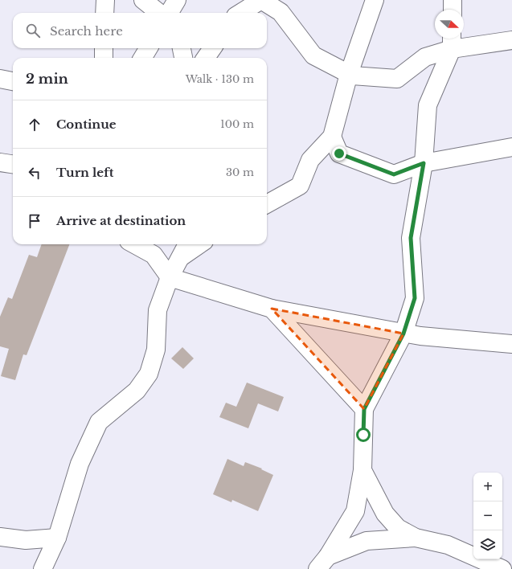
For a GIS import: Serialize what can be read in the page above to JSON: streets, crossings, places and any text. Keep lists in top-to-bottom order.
{
  "north": "right",
  "page": {
    "search": "Search here",
    "heading": ["2 min", "Walk · 130 m"],
    "list": [
      ["Continue", "100 m"],
      ["Turn left", "30 m"],
      "Arrive at destination"
    ],
    "map_buttons": ["+", "−"]
  }
}
